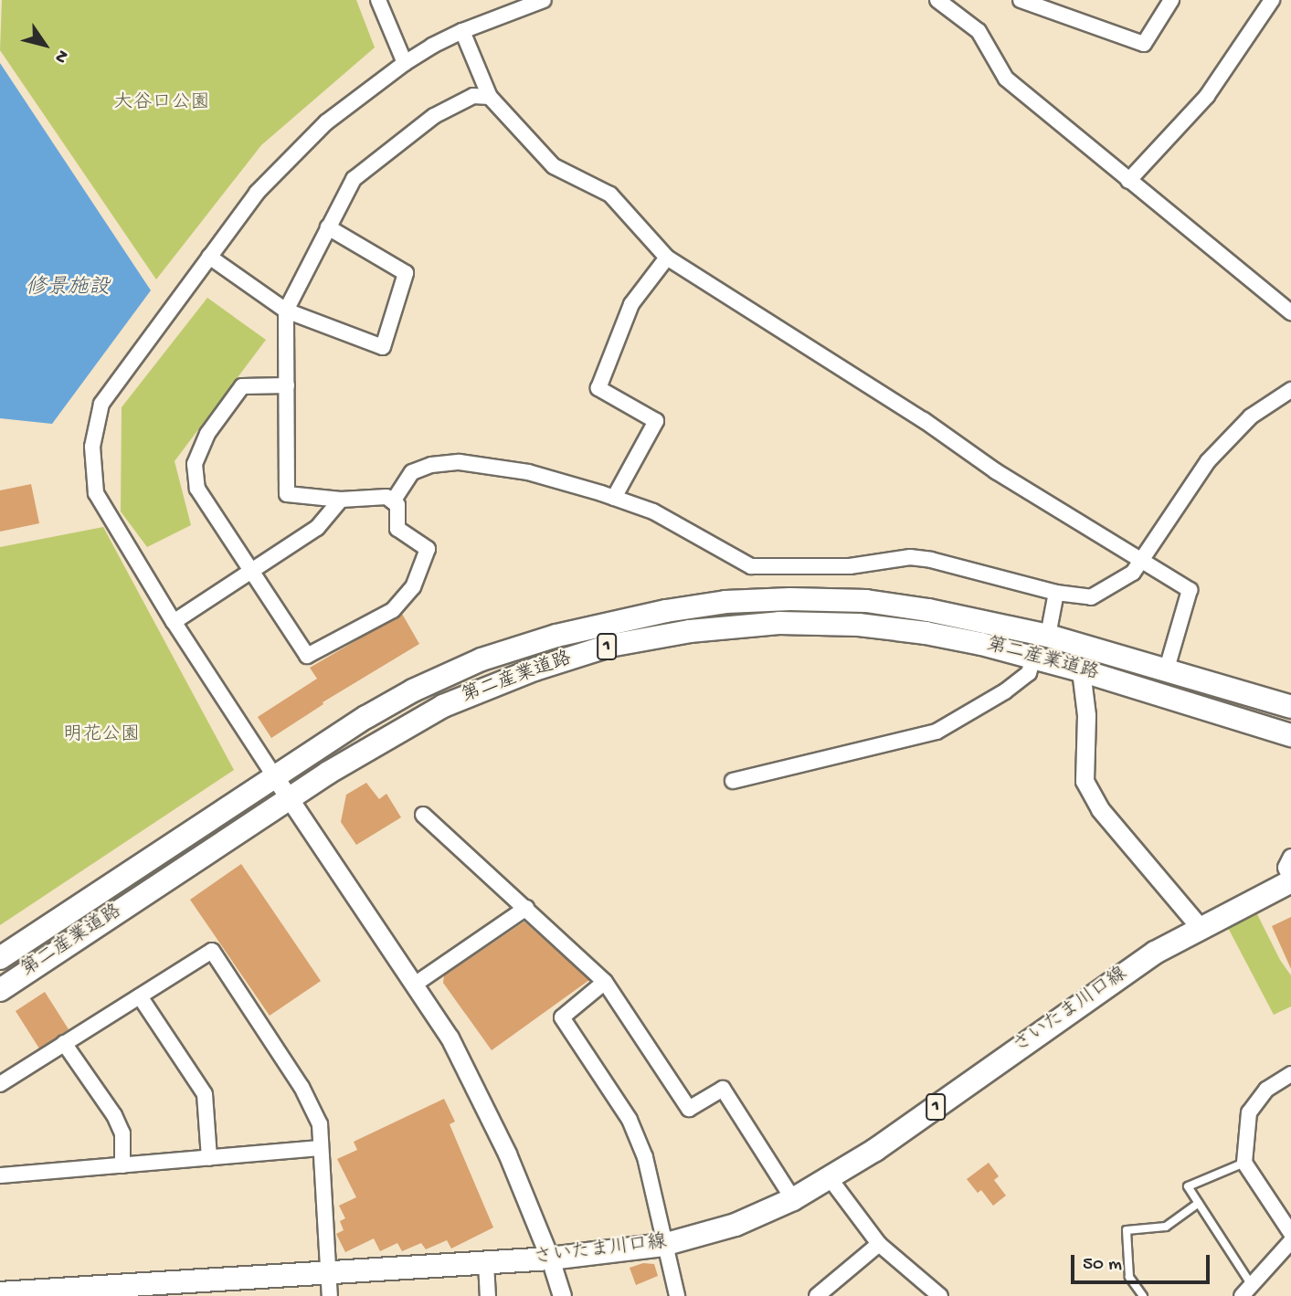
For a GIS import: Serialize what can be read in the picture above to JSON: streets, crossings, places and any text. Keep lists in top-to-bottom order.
{
  "streets": {
    "main road": ["1", "第二産業道路", "さいたま川口線"]
  },
  "water": ["修景施設"],
  "parks": ["大谷口公園", "明花公園"],
  "scale_bar": "50 m",
  "north": "bottom right"
}
